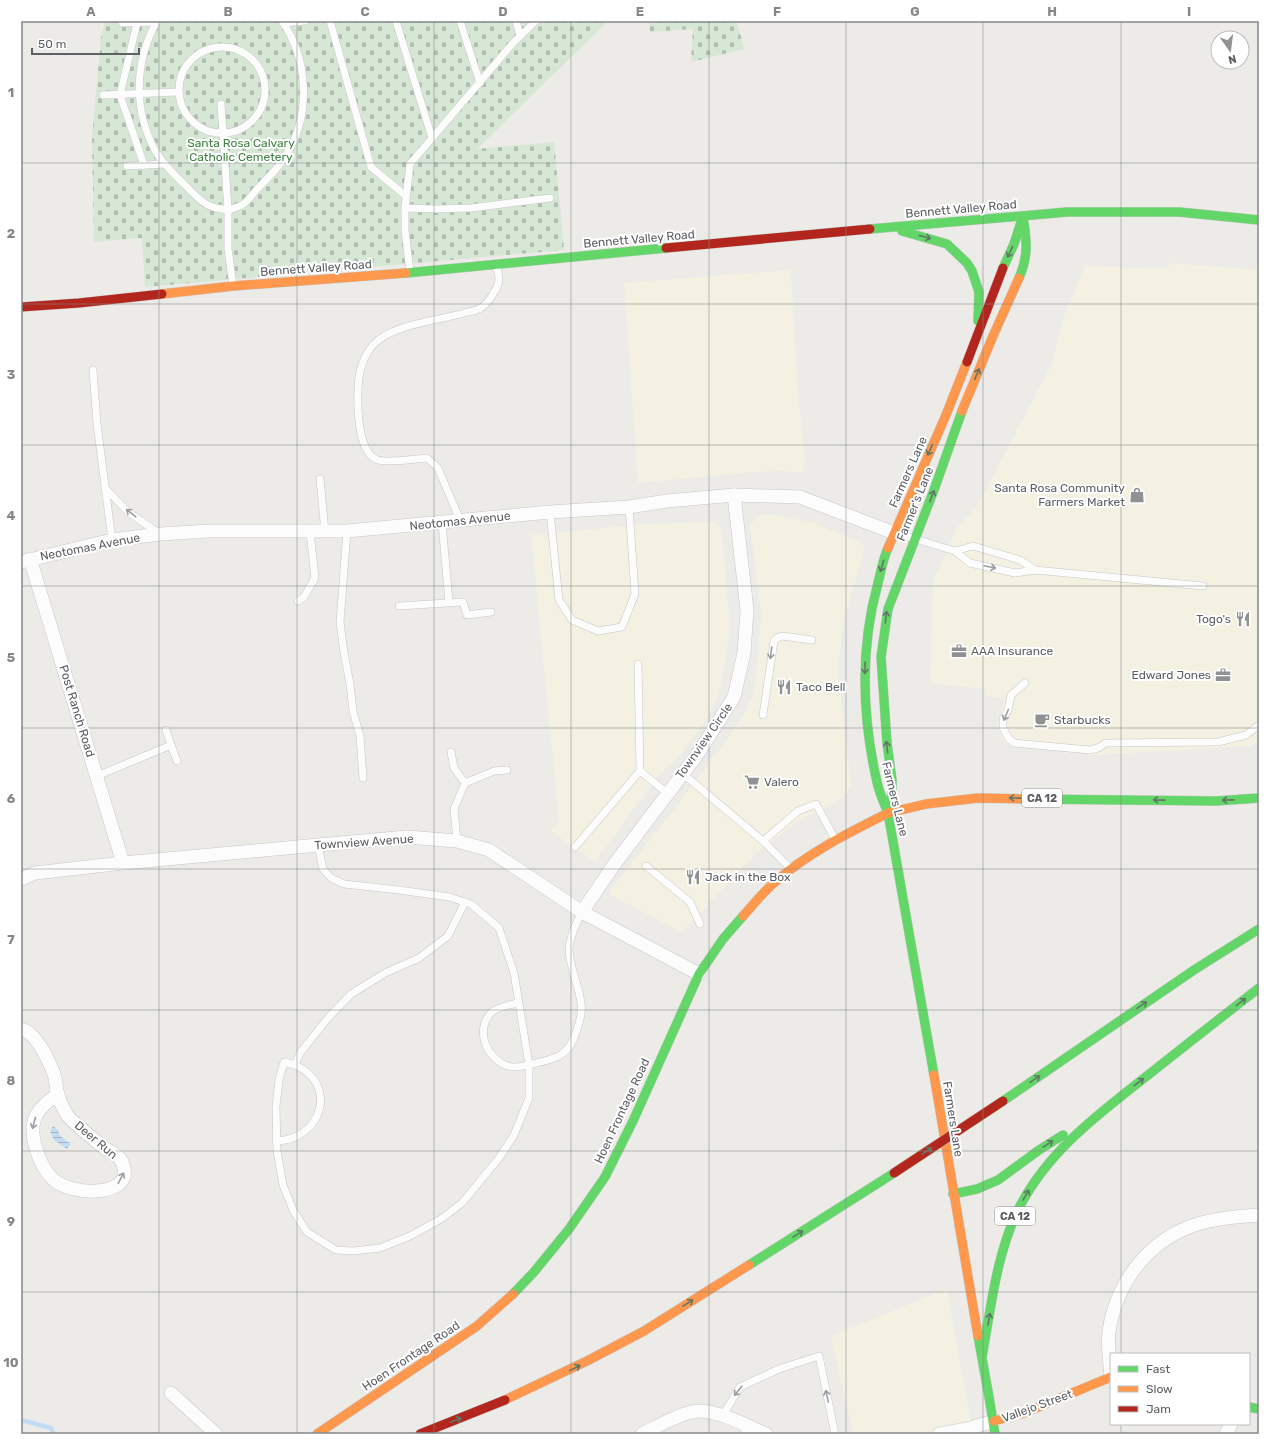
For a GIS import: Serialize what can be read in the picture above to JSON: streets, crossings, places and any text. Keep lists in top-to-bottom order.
{
  "streets": {
    "main road": [
      "Bennett Valley Road",
      "Farmers Lane",
      "Farmer's Lane",
      "CA 12",
      "Hoen Frontage Road",
      "Vallejo Street"
    ],
    "street": [
      "Neotomas Avenue",
      "Post Ranch Road",
      "Townview Circle",
      "Townview Avenue",
      "Deer Run"
    ]
  },
  "crossings": [
    ["Bennett Valley Road", "Farmers Lane"],
    ["Bennett Valley Road", "Farmer's Lane"],
    ["Farmers Lane", "Farmer's Lane"],
    ["Farmers Lane", "Neotomas Avenue"],
    ["Farmers Lane", "CA 12"],
    ["Farmers Lane", "Hoen Frontage Road"],
    ["Farmers Lane", "Vallejo Street"],
    ["Farmer's Lane", "CA 12"],
    ["Farmer's Lane", "Hoen Frontage Road"],
    ["Neotomas Avenue", "Post Ranch Road"],
    ["Neotomas Avenue", "Townview Circle"],
    ["Post Ranch Road", "Townview Avenue"],
    ["Townview Circle", "Townview Avenue"],
    ["CA 12", "Hoen Frontage Road"],
    ["Townview Avenue", "Hoen Frontage Road"]
  ],
  "one_way": ["Farmers Lane", "Farmer's Lane"],
  "parks": ["Santa Rosa Calvary Catholic Cemetery"],
  "places": {
    "shop": ["Santa Rosa Community Farmers Market"],
    "restaurant": ["Togo's", "Taco Bell", "Jack in the Box"],
    "office": ["AAA Insurance", "Edward Jones"],
    "cafe": ["Starbucks"],
    "supermarket": ["Valero"]
  },
  "legend": ["Fast", "Slow", "Jam"],
  "scale_bar": "50 m",
  "north": "bottom",
  "grid": {
    "columns": [
      "A",
      "B",
      "C",
      "D",
      "E",
      "F",
      "G",
      "H",
      "I"
    ],
    "rows": [
      "1",
      "2",
      "3",
      "4",
      "5",
      "6",
      "7",
      "8",
      "9",
      "10"
    ]
  }
}
